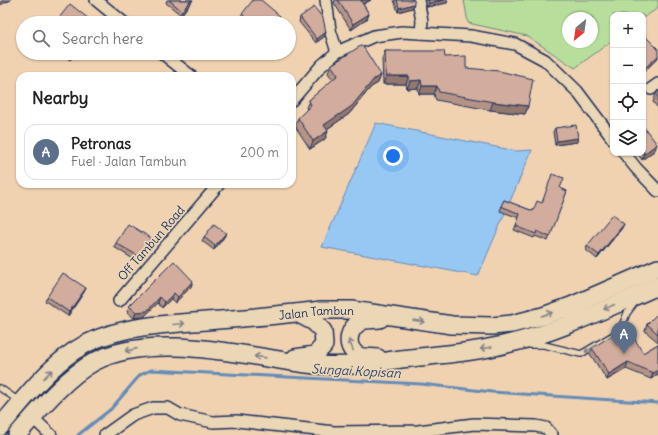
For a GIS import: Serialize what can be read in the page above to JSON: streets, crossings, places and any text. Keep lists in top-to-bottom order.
{
  "streets": {
    "main road": ["Jalan Tambun"],
    "street": ["Off Tambun Road"]
  },
  "water": ["Sungai Kopisan"],
  "north": "bottom left",
  "page": {
    "map_buttons": ["+", "−"],
    "search": "Search here",
    "heading": "Nearby",
    "list": [
      {
        "mark": "A",
        "name": "Petronas",
        "note": "Fuel · Jalan Tambun",
        "value": "200 m"
      }
    ],
    "pins": "A"
  }
}
